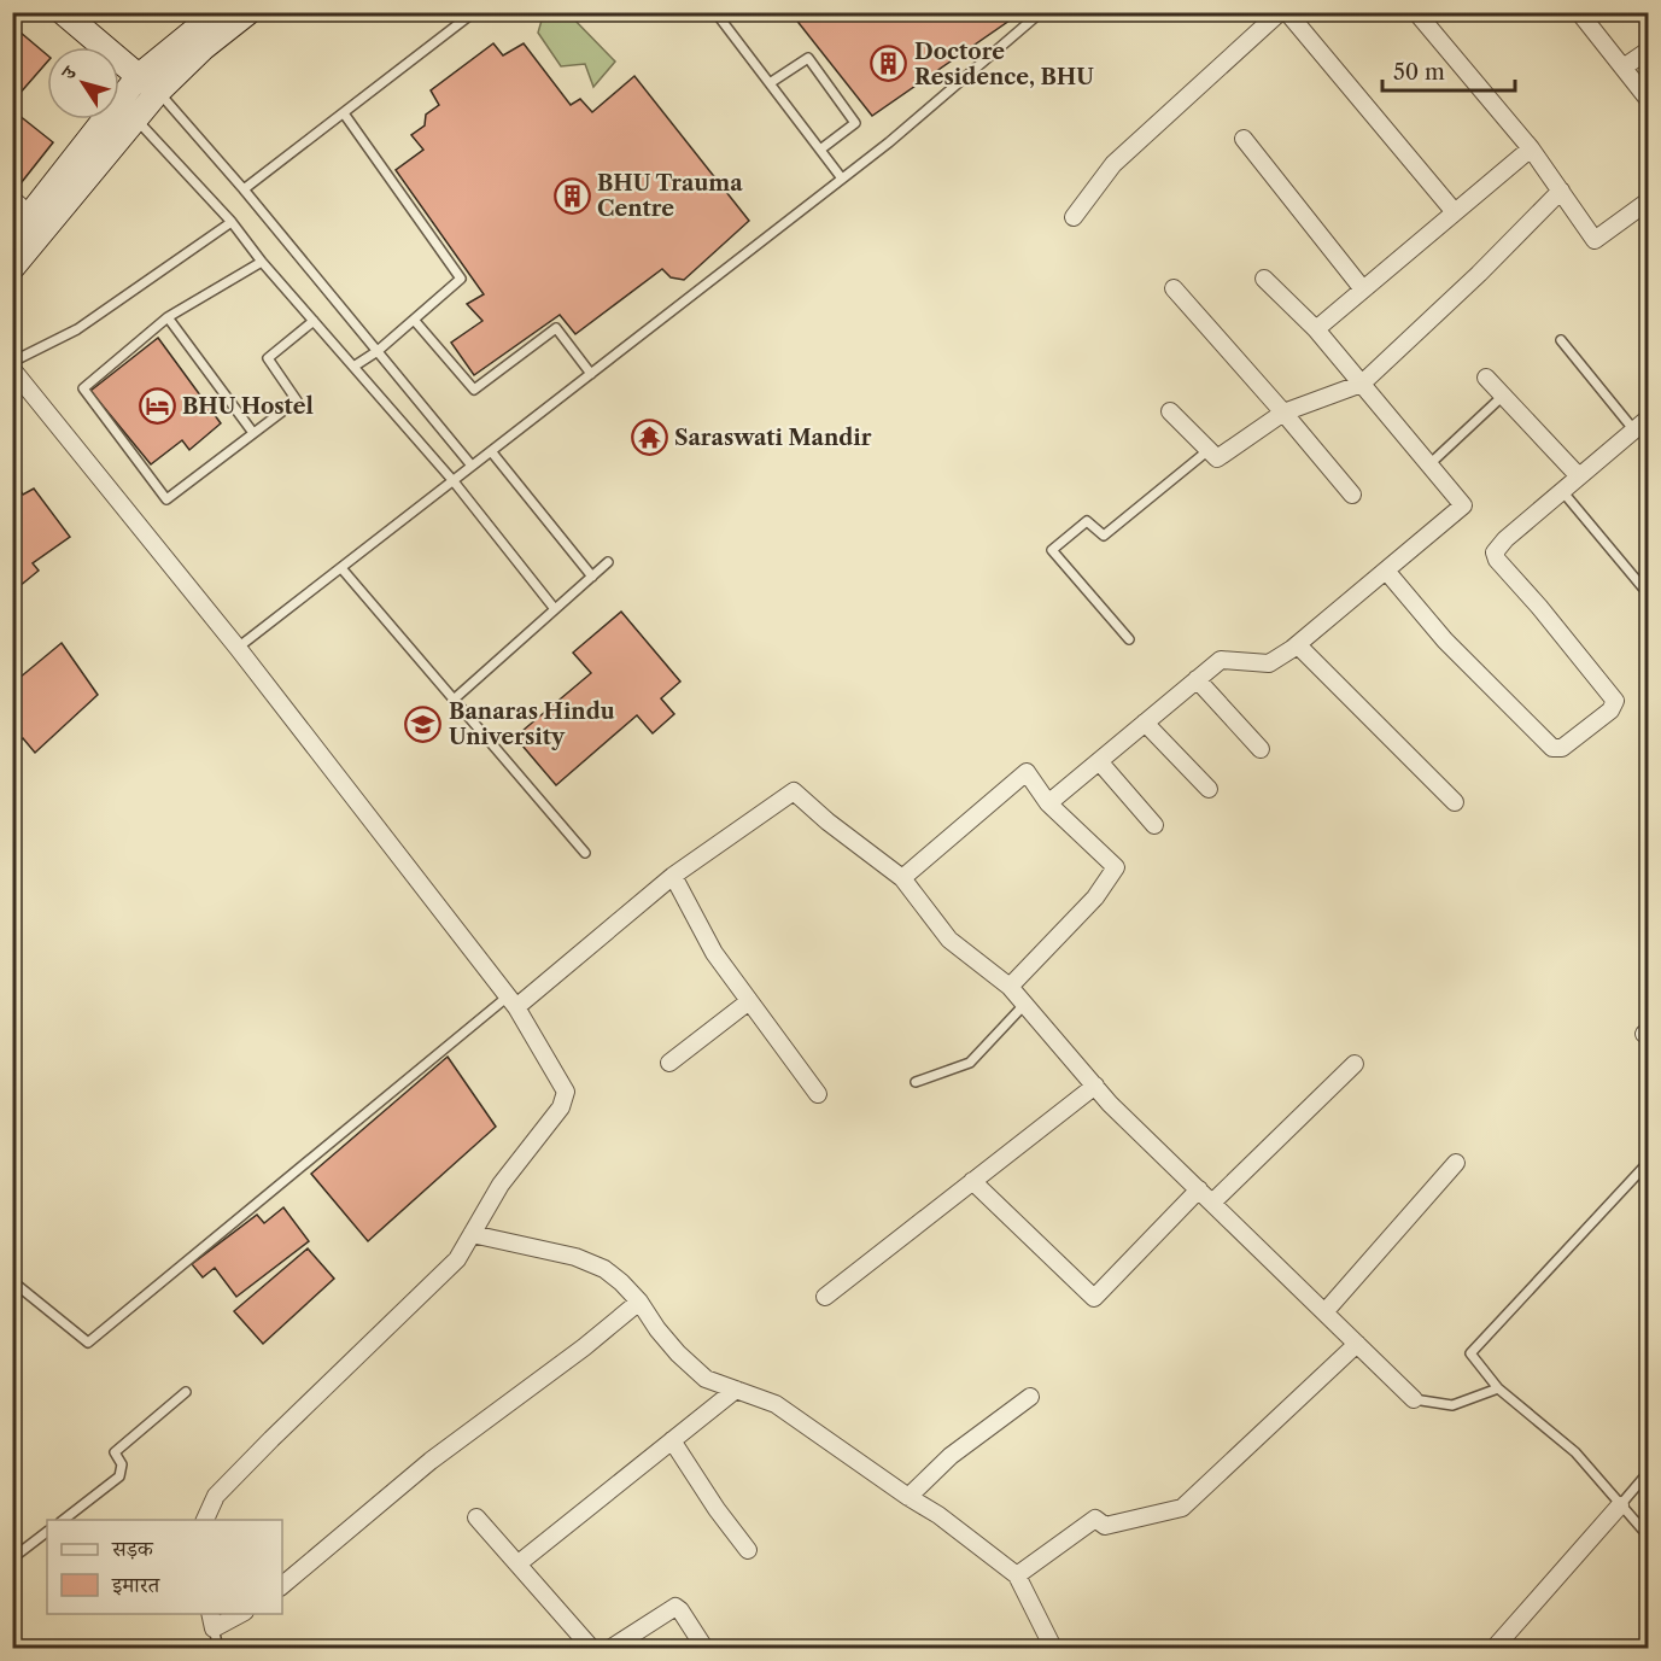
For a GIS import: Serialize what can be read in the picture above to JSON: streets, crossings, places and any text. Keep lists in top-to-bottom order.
{
  "places": {
    "building": ["Doctore Residence, BHU", "BHU Trauma Centre"],
    "hotel": ["BHU Hostel"],
    "temple": ["Saraswati Mandir"],
    "school or university": ["Banaras Hindu University"]
  },
  "legend": ["सड़क", "इमारत"],
  "scale_bar": "50 m",
  "north": "top left"
}
